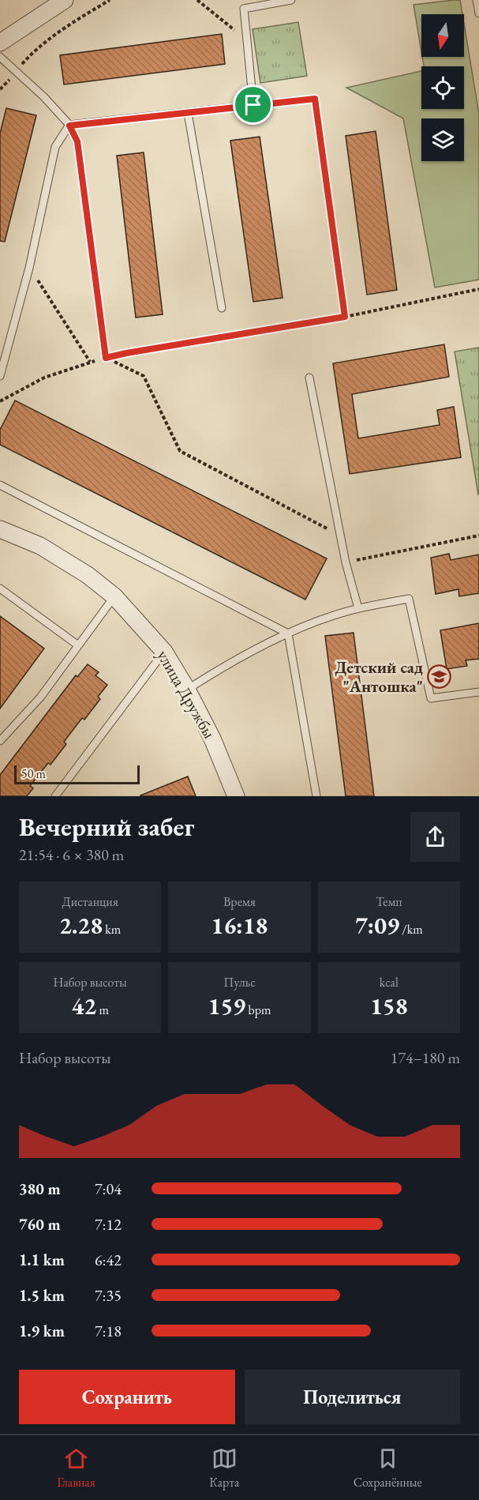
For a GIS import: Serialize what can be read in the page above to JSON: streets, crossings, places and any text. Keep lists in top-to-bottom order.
{
  "streets": {
    "street": ["улица Дружбы"]
  },
  "places": {
    "school or university": ["Детский сад \"Антошка\""]
  },
  "scale_bar": "50 m",
  "north": "bottom",
  "page": {
    "scale": "50 m",
    "heading": ["Вечерний забег", "21:54 · 6 × 380 m"],
    "stats": [
      ["Дистанция", "2.28 km"],
      ["Время", "16:18"],
      ["Темп", "7:09 /km"],
      ["Набор высоты", "42 m"],
      ["Пульс", "159 bpm"],
      ["kcal", "158"]
    ],
    "chart": ["Набор высоты", "174–180 m"],
    "list": [
      {
        "name": "380 m",
        "note": "7:04"
      },
      {
        "name": "760 m",
        "note": "7:12"
      },
      {
        "name": "1.1 km",
        "note": "6:42"
      },
      {
        "name": "1.5 km",
        "note": "7:35"
      },
      {
        "name": "1.9 km",
        "note": "7:18"
      }
    ],
    "buttons": ["Сохранить", "Поделиться"],
    "tabs": ["Главная", "Карта", "Сохранённые"]
  }
}
